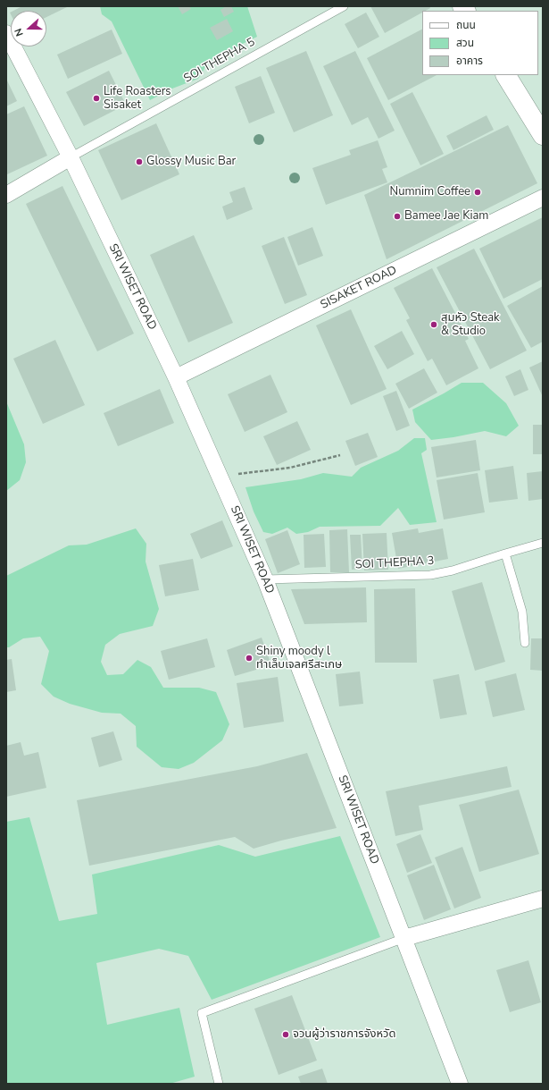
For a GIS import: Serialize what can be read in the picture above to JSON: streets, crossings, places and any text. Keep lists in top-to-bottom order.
{
  "streets": {
    "street": ["SRI WISET ROAD", "SISAKET ROAD"],
    "lane": ["SOI THEPHA 5", "SOI THEPHA 3"]
  },
  "crossings": [
    ["SOI THEPHA 5", "SRI WISET ROAD"],
    ["SRI WISET ROAD", "SISAKET ROAD"],
    ["SRI WISET ROAD", "SOI THEPHA 3"]
  ],
  "places": [
    "Life Roasters Sisaket",
    "Glossy Music Bar",
    "Numnim Coffee",
    "Bamee Jae Kiam",
    "สุมหัว Steak & Studio",
    "Shiny moody l ทำเล็บเจลศรีสะเกษ",
    "จวนผู้ว่าราชการจังหวัด"
  ],
  "legend": ["ถนน", "สวน", "อาคาร"],
  "north": "left"
}
